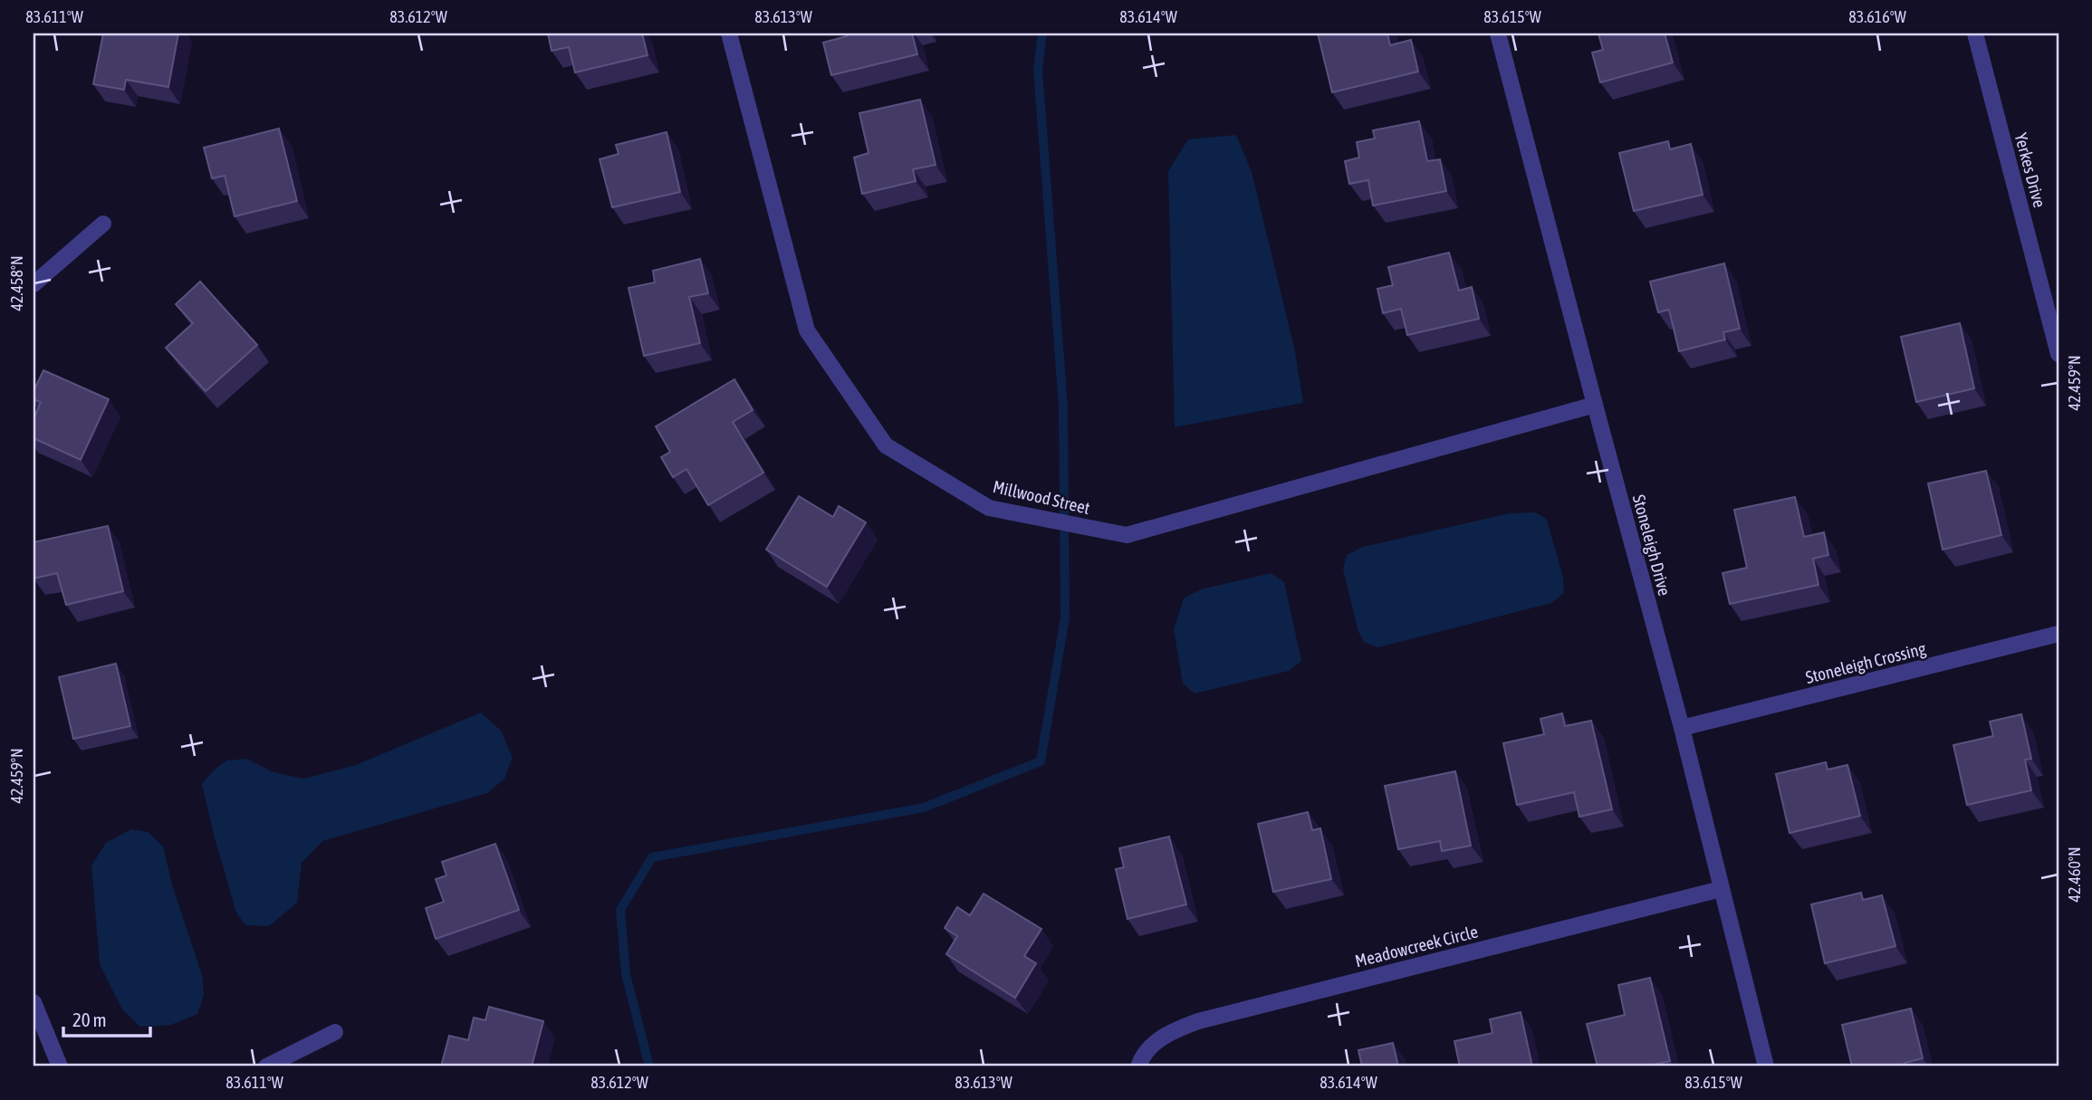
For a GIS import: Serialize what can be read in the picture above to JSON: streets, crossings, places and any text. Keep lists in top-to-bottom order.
{
  "streets": {
    "street": [
      "Yerkes Drive",
      "Millwood Street",
      "Stoneleigh Drive",
      "Stoneleigh Crossing",
      "Meadowcreek Circle"
    ]
  },
  "crossings": [
    ["Millwood Street", "Stoneleigh Drive"],
    ["Stoneleigh Drive", "Stoneleigh Crossing"],
    ["Stoneleigh Drive", "Meadowcreek Circle"]
  ],
  "scale_bar": "20 m",
  "coordinates": [
    "83.611°W",
    "83.612°W",
    "83.613°W",
    "83.614°W",
    "83.615°W",
    "83.616°W",
    "42.458°N",
    "42.459°N",
    "42.460°N"
  ]
}
